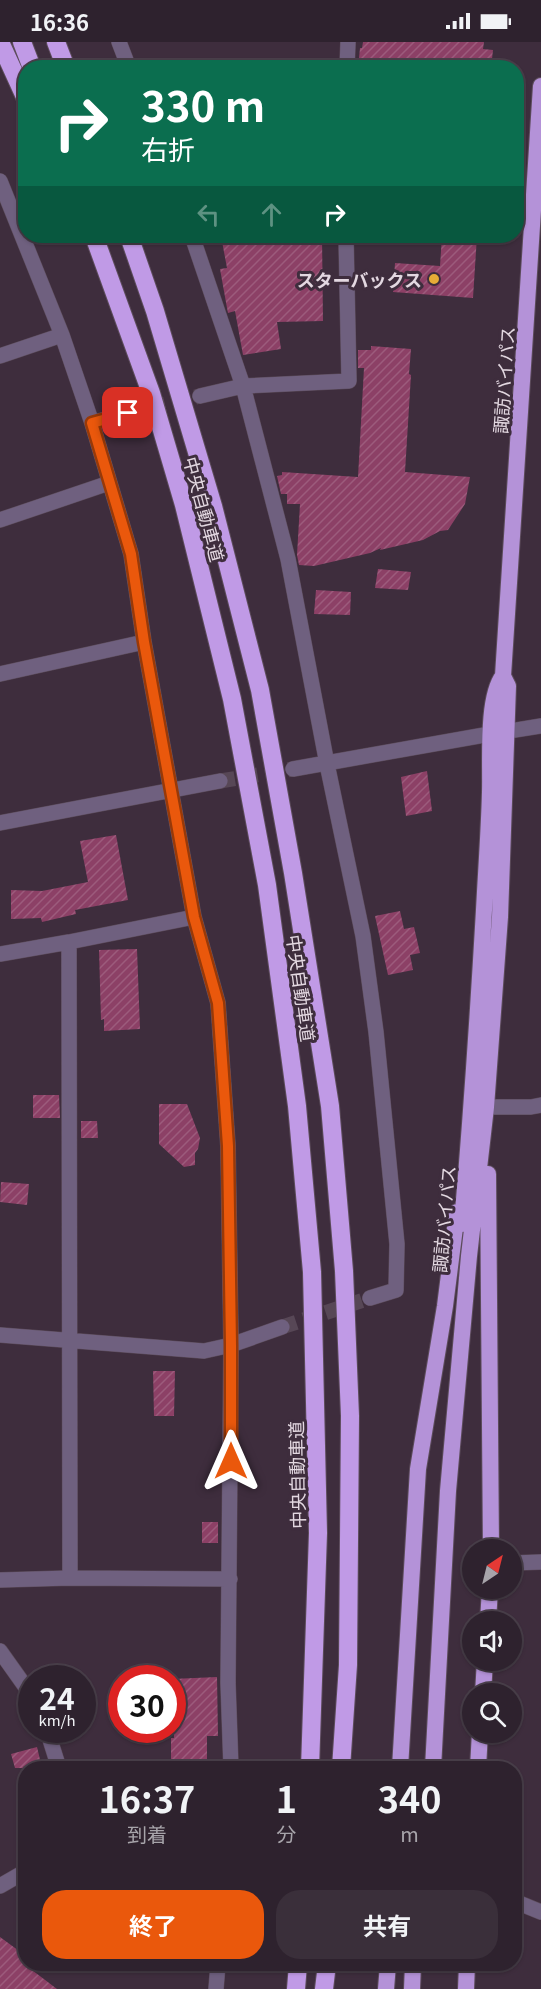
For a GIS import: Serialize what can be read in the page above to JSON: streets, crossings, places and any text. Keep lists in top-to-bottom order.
{
  "streets": {
    "highway": ["諏訪バイパス", "中央自動車道"]
  },
  "places": ["スターバックス"],
  "north": "top right",
  "page": {
    "status": "16:36",
    "turn": ["330 m", "右折"],
    "speed": "24 km/h",
    "limit": "30",
    "eta": [
      "16:37",
      "到着",
      "1",
      "分",
      "340",
      "m"
    ],
    "buttons": ["終了", "共有"]
  }
}
